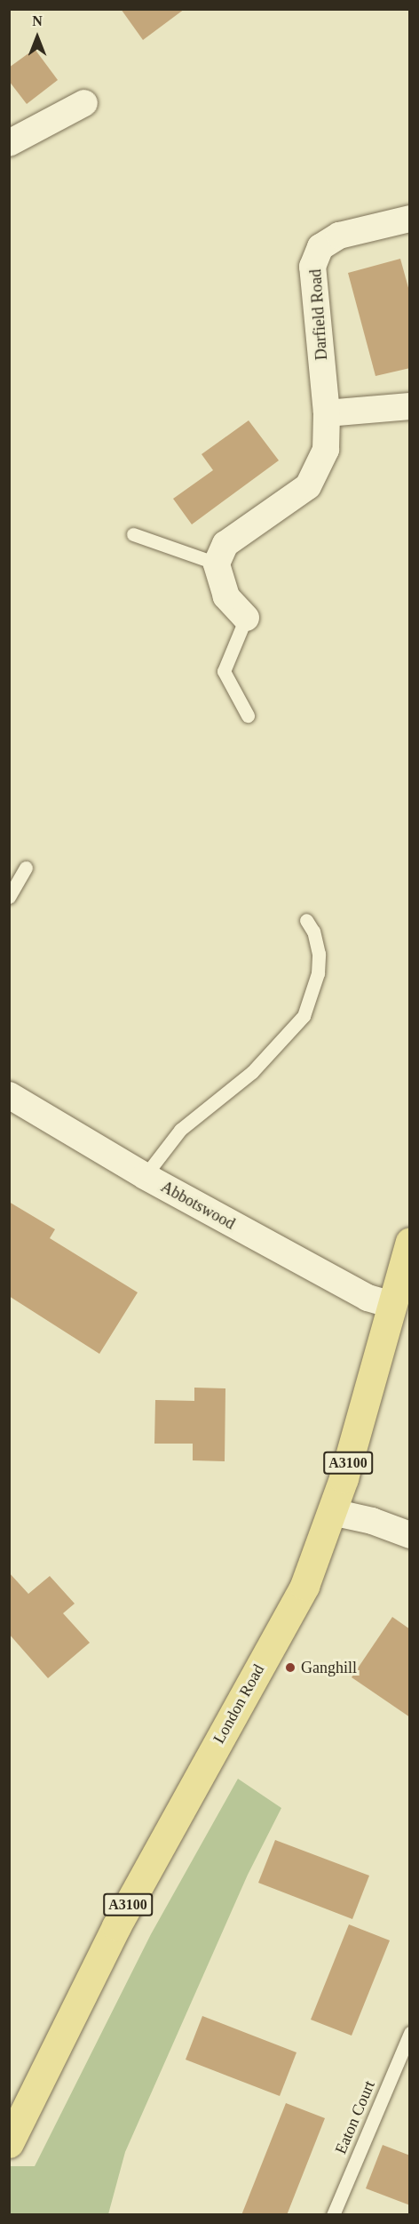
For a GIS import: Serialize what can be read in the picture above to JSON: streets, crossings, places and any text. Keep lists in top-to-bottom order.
{
  "streets": {
    "main road": ["A3100", "London Road"],
    "street": ["Darfield Road", "Abbotswood"],
    "lane": ["Eaton Court"]
  },
  "crossings": [
    ["Abbotswood", "London Road"]
  ],
  "places": ["Ganghill"],
  "north": "top"
}
